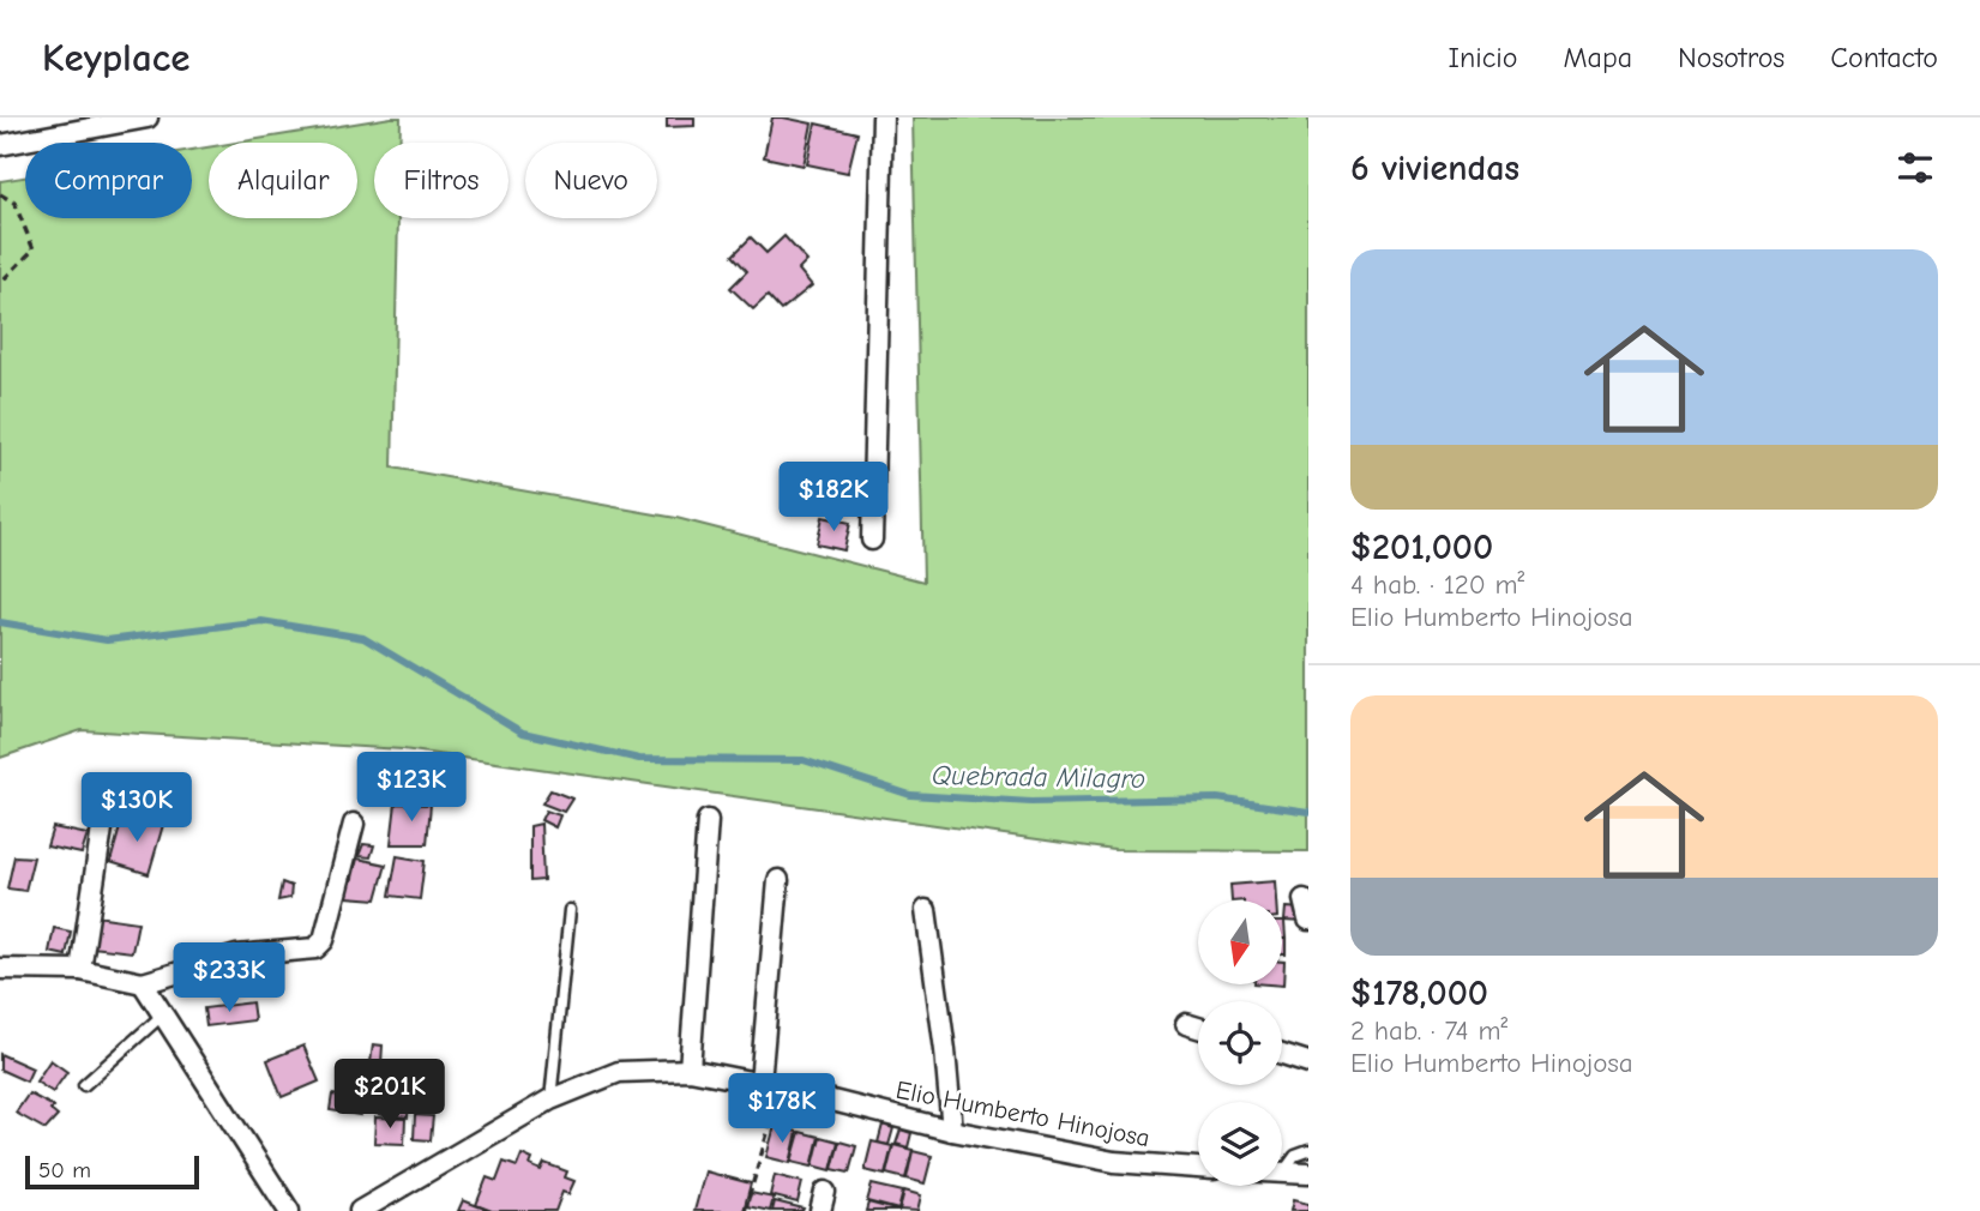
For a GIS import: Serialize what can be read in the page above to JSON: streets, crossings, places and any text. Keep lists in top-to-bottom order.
{
  "streets": {
    "street": ["Elio Humberto Hinojosa"]
  },
  "water": ["Quebrada Milagro"],
  "scale_bar": "50 m",
  "north": "bottom",
  "page": {
    "header": "Keyplace",
    "nav": [
      "Inicio",
      "Mapa",
      "Nosotros",
      "Contacto"
    ],
    "heading": "6 viviendas",
    "chip": [
      "Comprar",
      "Alquilar",
      "Filtros",
      "Nuevo"
    ],
    "list": [
      {
        "name": "$201,000",
        "note": "4 hab. · 120 m² · Elio Humberto Hinojosa"
      },
      {
        "name": "$178,000",
        "note": "2 hab. · 74 m² · Elio Humberto Hinojosa"
      }
    ],
    "price": [
      "$182K",
      "$123K",
      "$130K",
      "$233K",
      "$201K",
      "$178K"
    ],
    "scale": "50 m"
  }
}
